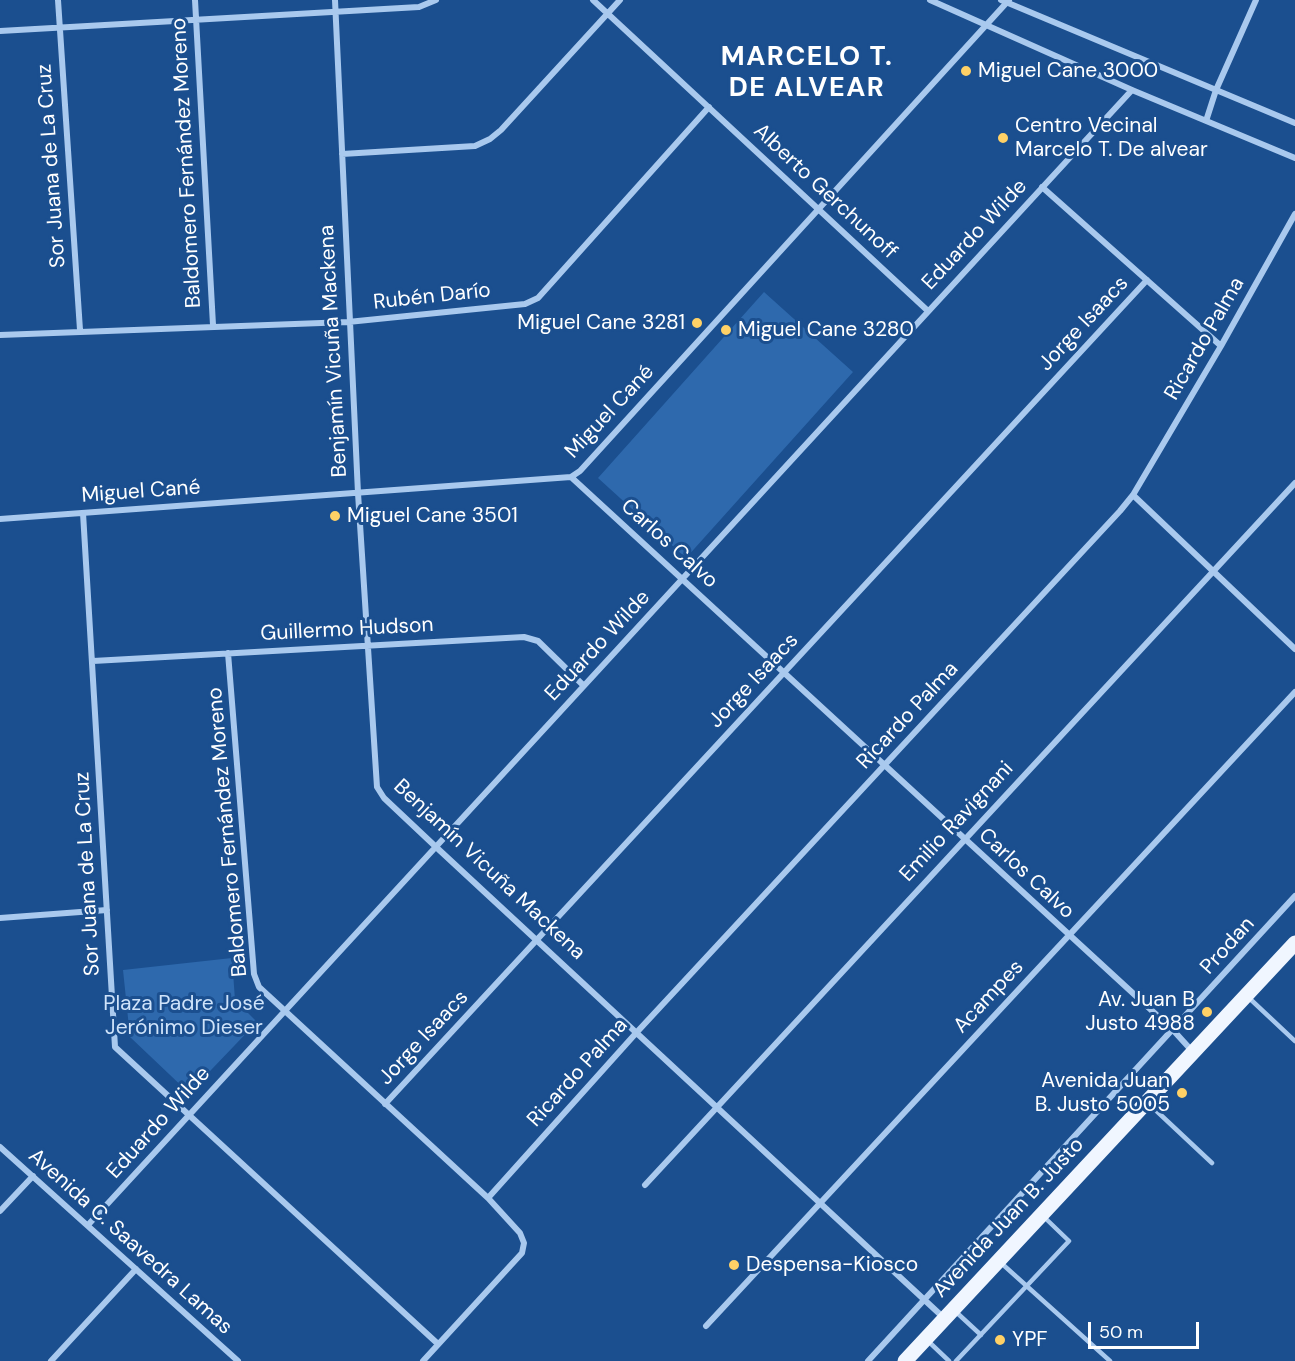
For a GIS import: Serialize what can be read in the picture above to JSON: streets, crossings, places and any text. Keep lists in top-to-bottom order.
{
  "streets": {
    "main road": ["Avenida Juan B. Justo"],
    "street": [
      "Baldomero Fernández Moreno",
      "Sor Juana de La Cruz",
      "Alberto Gerchunoff",
      "Eduardo Wilde",
      "Rubén Darío",
      "Jorge Isaacs",
      "Ricardo Palma",
      "Benjamín Vicuña Mackena",
      "Miguel Cané",
      "Carlos Calvo",
      "Guillermo Hudson",
      "Emilio Ravignani",
      "Prodan",
      "Acampes",
      "Avenida C. Saavedra Lamas"
    ]
  },
  "crossings": [
    ["Baldomero Fernández Moreno", "Sor Juana de La Cruz"],
    ["Baldomero Fernández Moreno", "Eduardo Wilde"],
    ["Baldomero Fernández Moreno", "Rubén Darío"],
    ["Baldomero Fernández Moreno", "Jorge Isaacs"],
    ["Baldomero Fernández Moreno", "Ricardo Palma"],
    ["Baldomero Fernández Moreno", "Guillermo Hudson"],
    ["Sor Juana de La Cruz", "Eduardo Wilde"],
    ["Sor Juana de La Cruz", "Rubén Darío"],
    ["Sor Juana de La Cruz", "Miguel Cané"],
    ["Sor Juana de La Cruz", "Guillermo Hudson"],
    ["Alberto Gerchunoff", "Eduardo Wilde"],
    ["Alberto Gerchunoff", "Rubén Darío"],
    ["Alberto Gerchunoff", "Miguel Cané"],
    ["Eduardo Wilde", "Benjamín Vicuña Mackena"],
    ["Eduardo Wilde", "Carlos Calvo"],
    ["Eduardo Wilde", "Guillermo Hudson"],
    ["Eduardo Wilde", "Avenida C. Saavedra Lamas"],
    ["Rubén Darío", "Benjamín Vicuña Mackena"],
    ["Jorge Isaacs", "Benjamín Vicuña Mackena"],
    ["Jorge Isaacs", "Carlos Calvo"],
    ["Ricardo Palma", "Benjamín Vicuña Mackena"],
    ["Ricardo Palma", "Carlos Calvo"],
    ["Benjamín Vicuña Mackena", "Miguel Cané"],
    ["Benjamín Vicuña Mackena", "Guillermo Hudson"],
    ["Benjamín Vicuña Mackena", "Emilio Ravignani"],
    ["Benjamín Vicuña Mackena", "Prodan"],
    ["Benjamín Vicuña Mackena", "Acampes"],
    ["Benjamín Vicuña Mackena", "Avenida Juan B. Justo"],
    ["Miguel Cané", "Carlos Calvo"],
    ["Carlos Calvo", "Emilio Ravignani"],
    ["Carlos Calvo", "Prodan"],
    ["Carlos Calvo", "Acampes"],
    ["Carlos Calvo", "Avenida Juan B. Justo"]
  ],
  "districts": ["MARCELO T. DE ALVEAR"],
  "parks": ["Plaza Padre José Jerónimo Dieser"],
  "places": [
    "Miguel Cane 3000",
    "Centro Vecinal Marcelo T. De alvear",
    "Miguel Cane 3281",
    "Miguel Cane 3280",
    "Miguel Cane 3501",
    "Av. Juan B Justo 4988",
    "Avenida Juan B. Justo 5005",
    "Despensa-Kiosco",
    "YPF"
  ],
  "scale_bar": "50 m"
}
